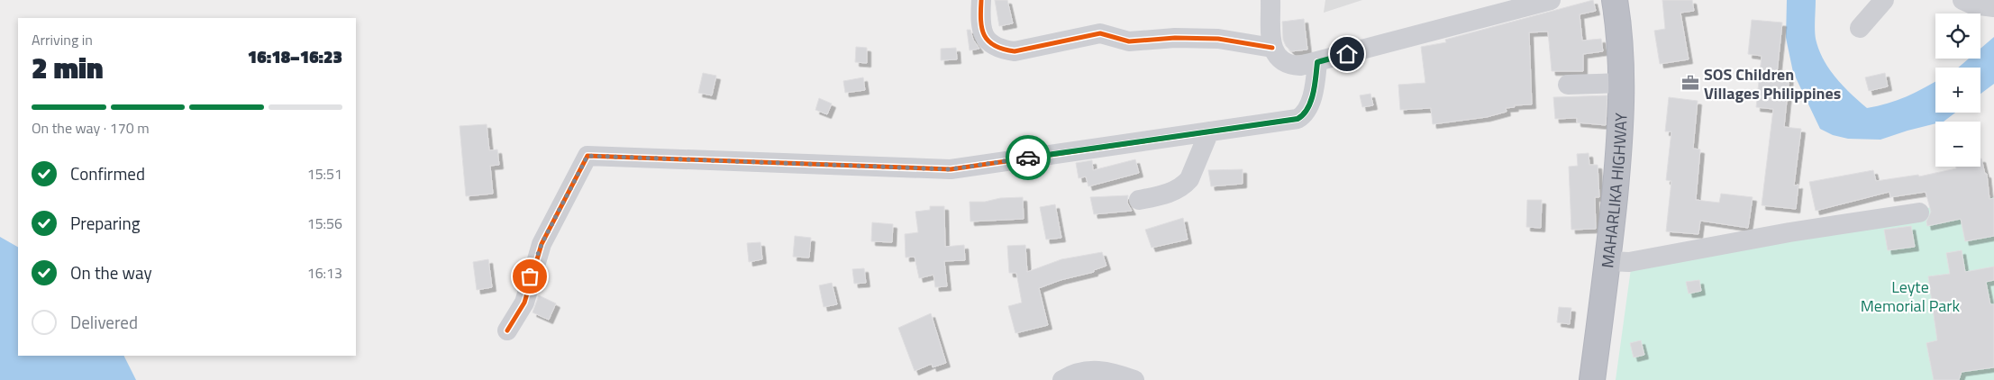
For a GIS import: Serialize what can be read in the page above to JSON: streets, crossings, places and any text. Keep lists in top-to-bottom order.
{
  "streets": {
    "highway": ["MAHARLIKA HIGHWAY"]
  },
  "parks": ["Leyte Memorial Park"],
  "places": {
    "office": ["SOS Children Villages Philippines"]
  },
  "page": {
    "map_buttons": ["+", "−"],
    "heading": ["2 min", "Arriving in", "16:18–16:23"],
    "bar": "On the way · 170 m",
    "list": [
      ["Confirmed", "15:51"],
      ["Preparing", "15:56"],
      ["On the way", "16:13"],
      "Delivered"
    ]
  }
}
